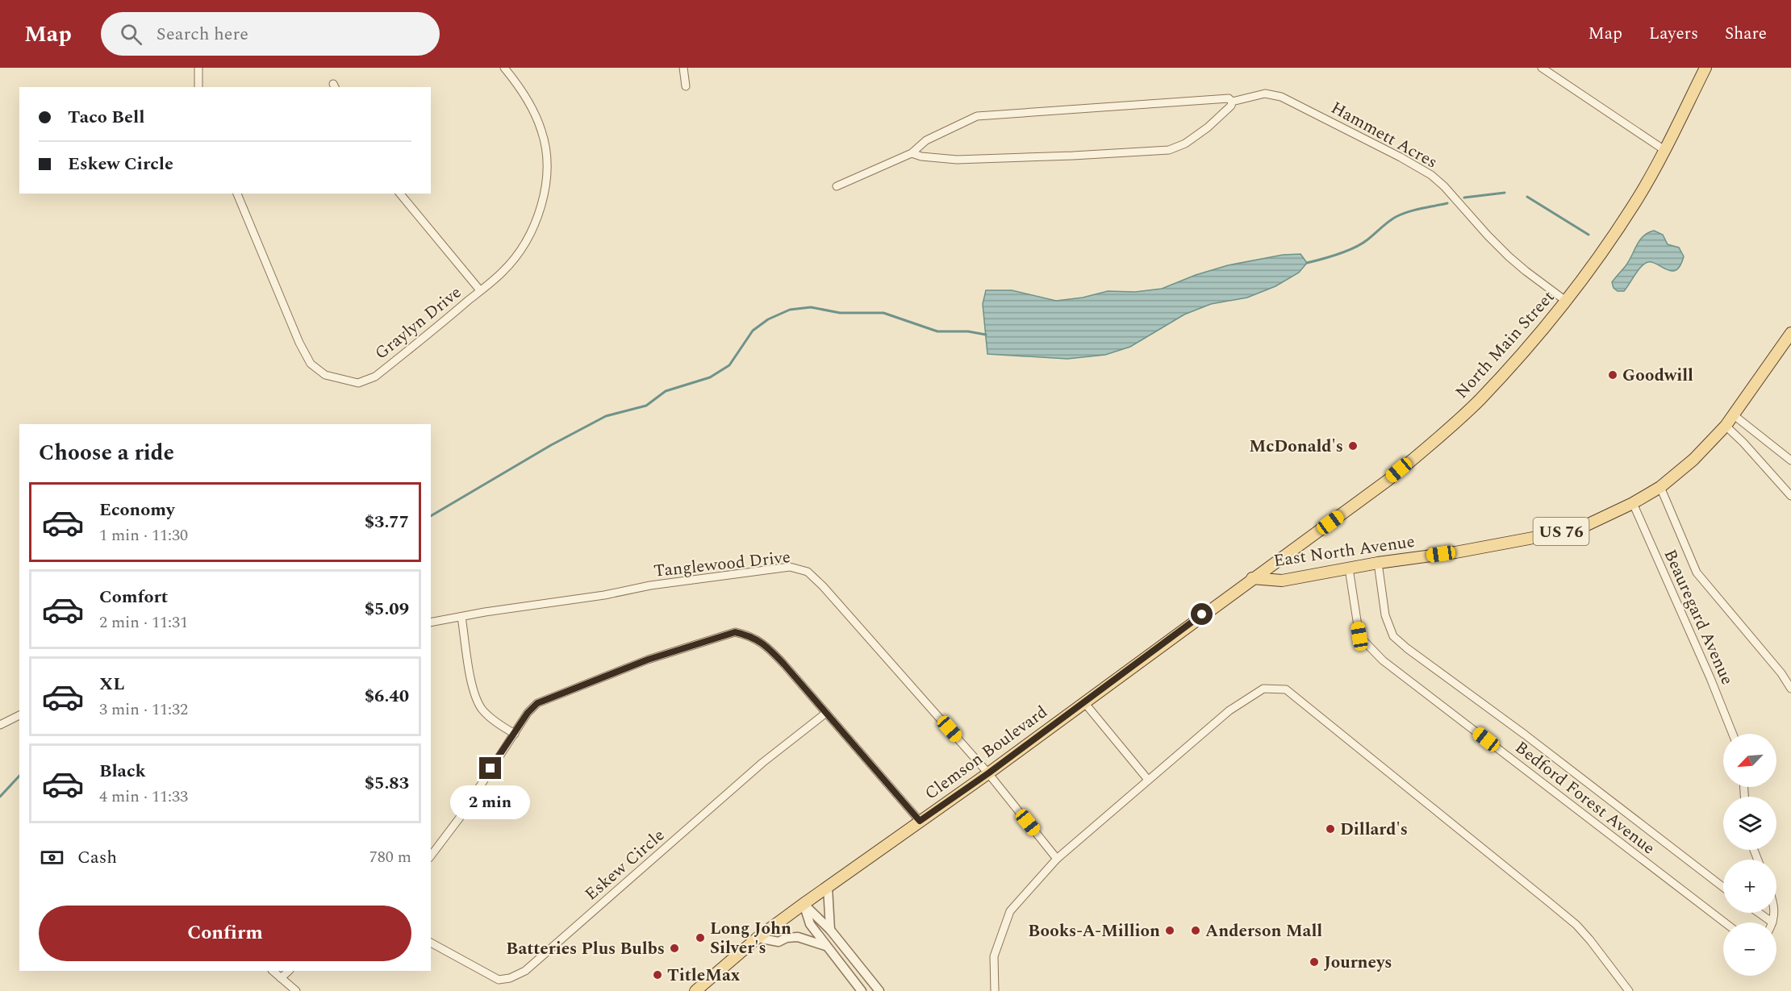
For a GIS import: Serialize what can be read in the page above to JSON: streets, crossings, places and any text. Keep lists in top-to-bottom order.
{
  "streets": {
    "main road": [
      "North Main Street",
      "US 76",
      "East North Avenue",
      "Clemson Boulevard"
    ],
    "street": [
      "Hammett Acres",
      "Graylyn Drive",
      "Tanglewood Drive",
      "Beauregard Avenue",
      "Bedford Forest Avenue",
      "Eskew Circle"
    ]
  },
  "crossings": [
    ["Hammett Acres", "North Main Street"],
    ["North Main Street", "East North Avenue"],
    ["North Main Street", "Clemson Boulevard"],
    ["East North Avenue", "Beauregard Avenue"],
    ["East North Avenue", "Clemson Boulevard"],
    ["East North Avenue", "Bedford Forest Avenue"],
    ["Tanglewood Drive", "Clemson Boulevard"]
  ],
  "places": [
    "Goodwill",
    "McDonald's",
    "Dillard's",
    "Books-A-Million",
    "Anderson Mall",
    "Long John Silver's",
    "Batteries Plus Bulbs",
    "Journeys",
    "TitleMax"
  ],
  "north": "bottom left",
  "page": {
    "header": "Map",
    "search": "Search here",
    "nav": ["Map", "Layers", "Share"],
    "banner": ["Taco Bell", "Eskew Circle"],
    "heading": "Choose a ride",
    "list": [
      {
        "name": "Economy",
        "note": "1 min · 11:30",
        "value": "$3.77"
      },
      {
        "name": "Comfort",
        "note": "2 min · 11:31",
        "value": "$5.09"
      },
      {
        "name": "XL",
        "note": "3 min · 11:32",
        "value": "$6.40"
      },
      {
        "name": "Black",
        "note": "4 min · 11:33",
        "value": "$5.83"
      }
    ],
    "map_buttons": ["+", "−"],
    "bubble": "2 min",
    "pay": ["Cash", "780 m"],
    "buttons": "Confirm"
  }
}
